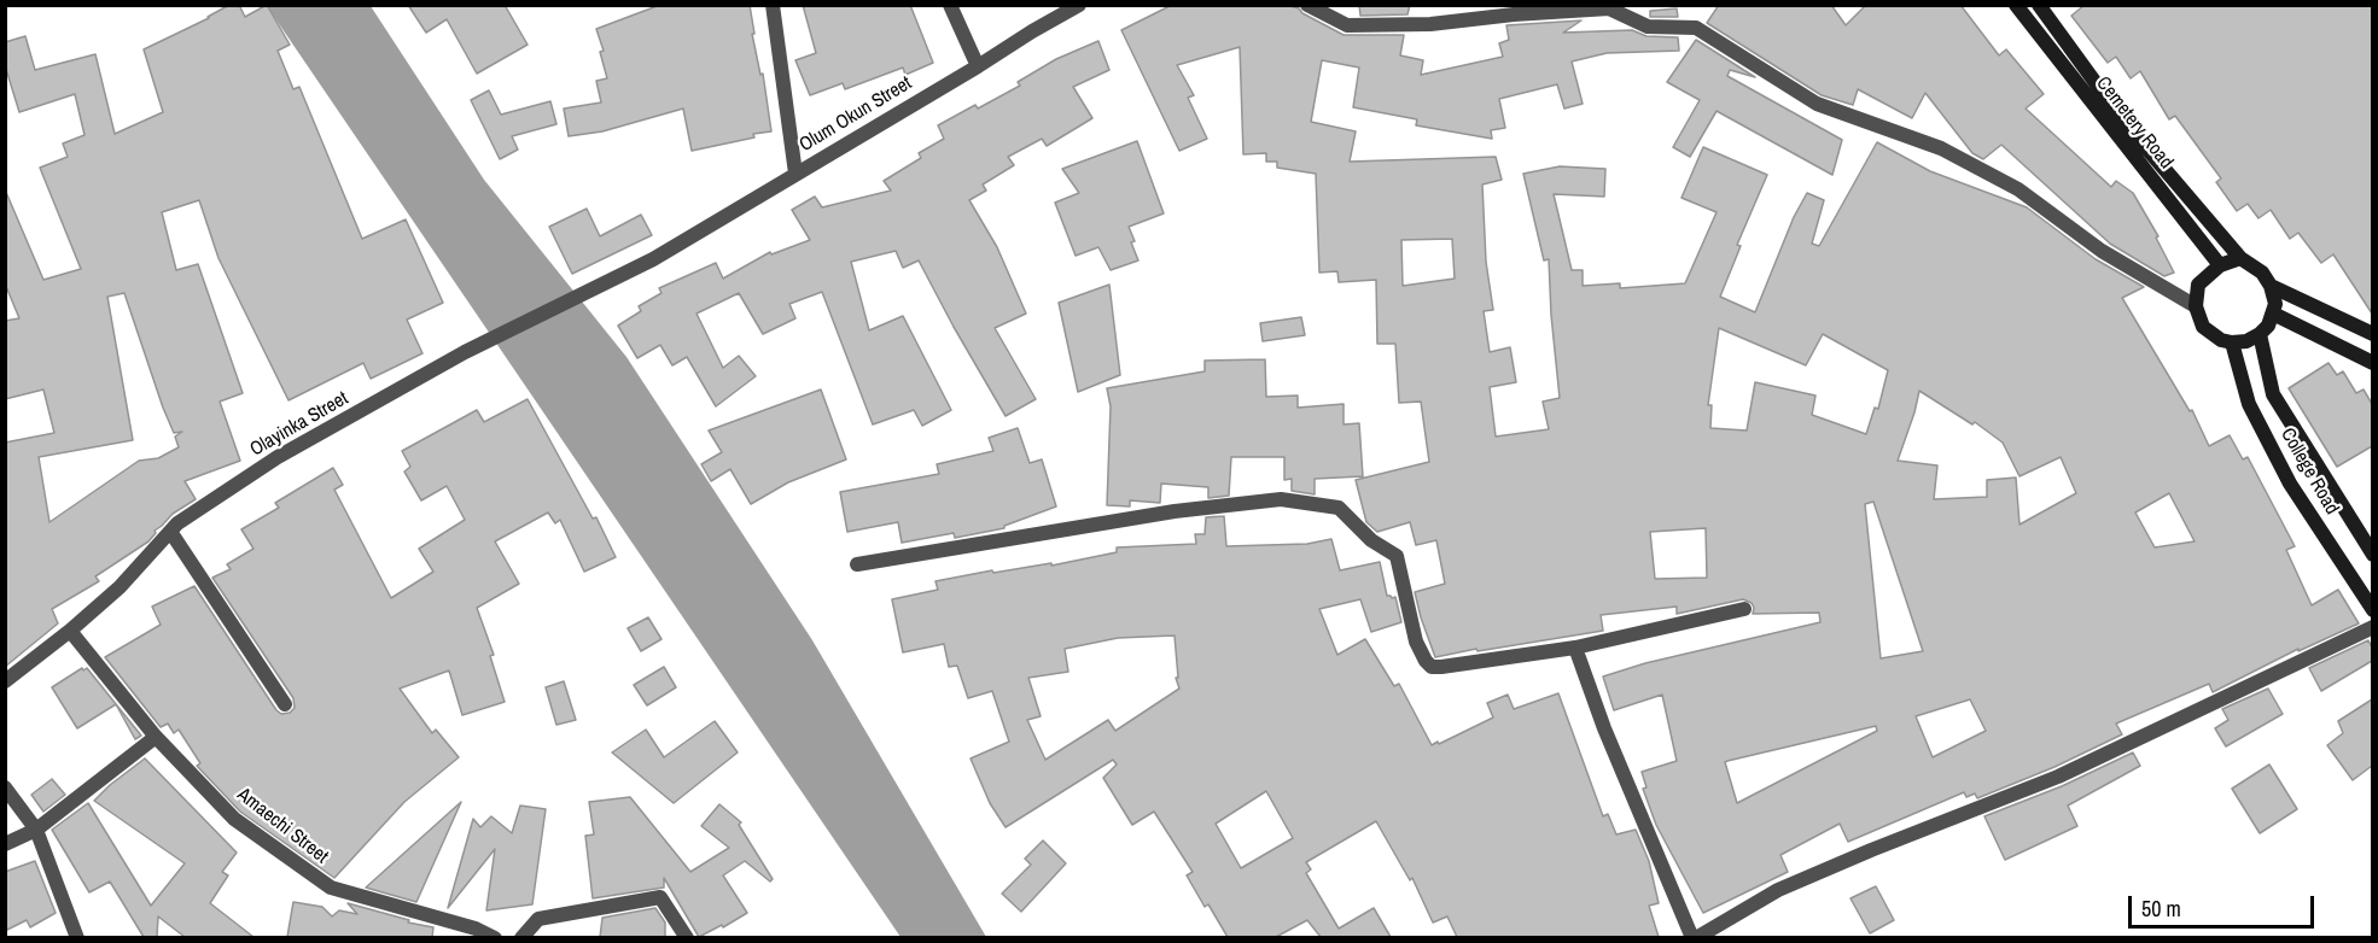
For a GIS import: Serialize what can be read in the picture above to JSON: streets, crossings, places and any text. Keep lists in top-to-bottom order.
{
  "streets": {
    "main road": ["Cemetery Road", "College Road"],
    "street": ["Olum Okun Street", "Olayinka Street", "Amaechi Street"]
  },
  "crossings": [
    ["Olum Okun Street", "Olayinka Street"],
    ["Cemetery Road", "College Road"],
    ["Olayinka Street", "Amaechi Street"]
  ],
  "scale_bar": "50 m"
}
